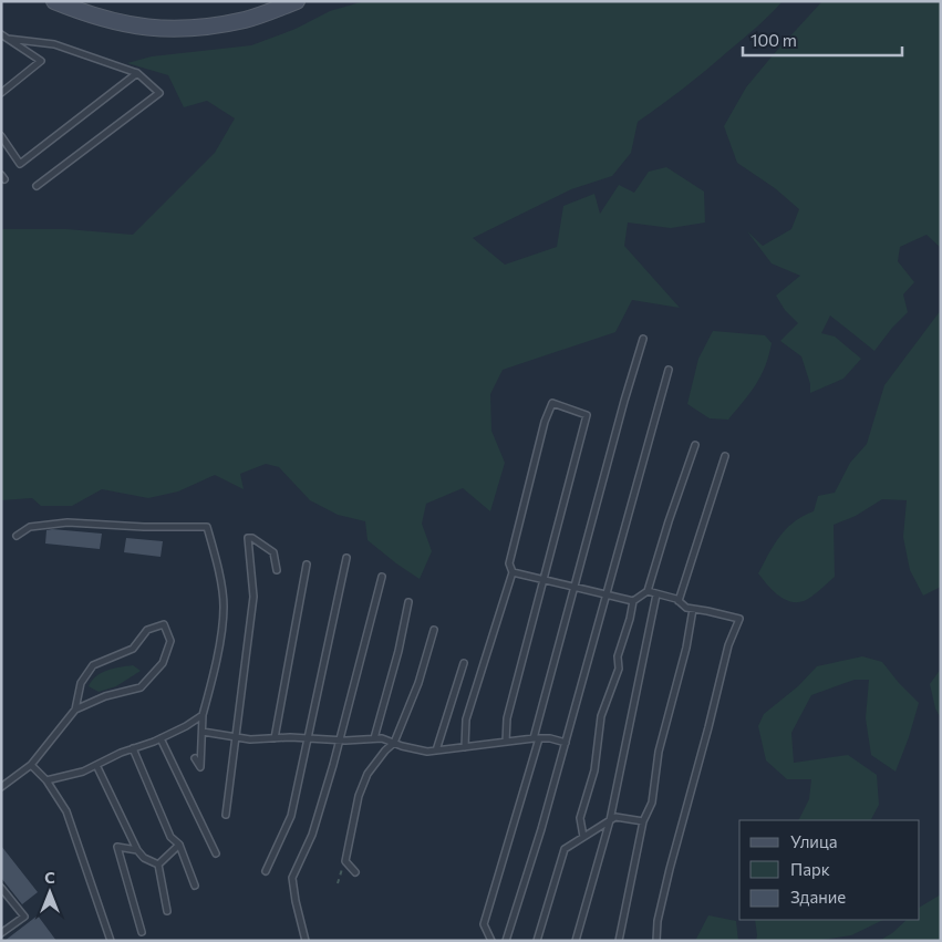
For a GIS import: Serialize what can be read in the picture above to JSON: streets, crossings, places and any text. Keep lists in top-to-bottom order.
{
  "legend": ["Улица", "Парк", "Здание"],
  "scale_bar": "100 m",
  "north": "top"
}
